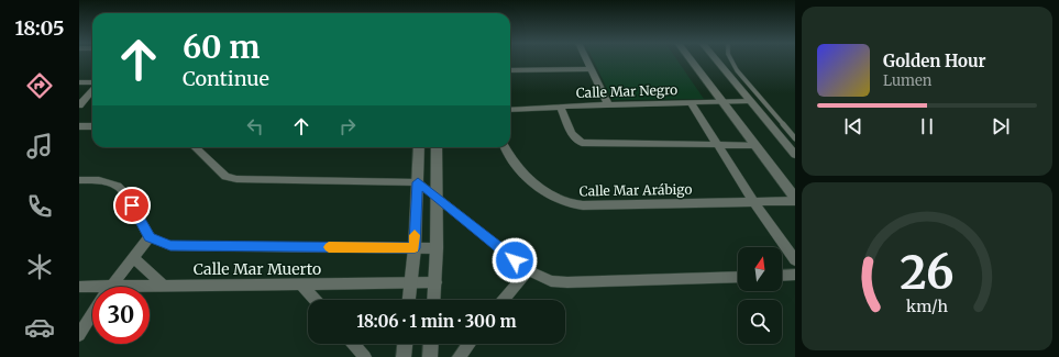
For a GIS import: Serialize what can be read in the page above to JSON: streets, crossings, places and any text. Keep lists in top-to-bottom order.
{
  "streets": {
    "street": ["Calle Mar Negro", "Calle Mar Arábigo", "Calle Mar Muerto"]
  },
  "north": "top",
  "page": {
    "tabs": "18:05",
    "turn": ["60 m", "Continue"],
    "song": ["Golden Hour", "Lumen"],
    "limit": "30",
    "trip": "18:06 · 1 min · 300 m",
    "gauge": ["26", "km/h"]
  }
}
